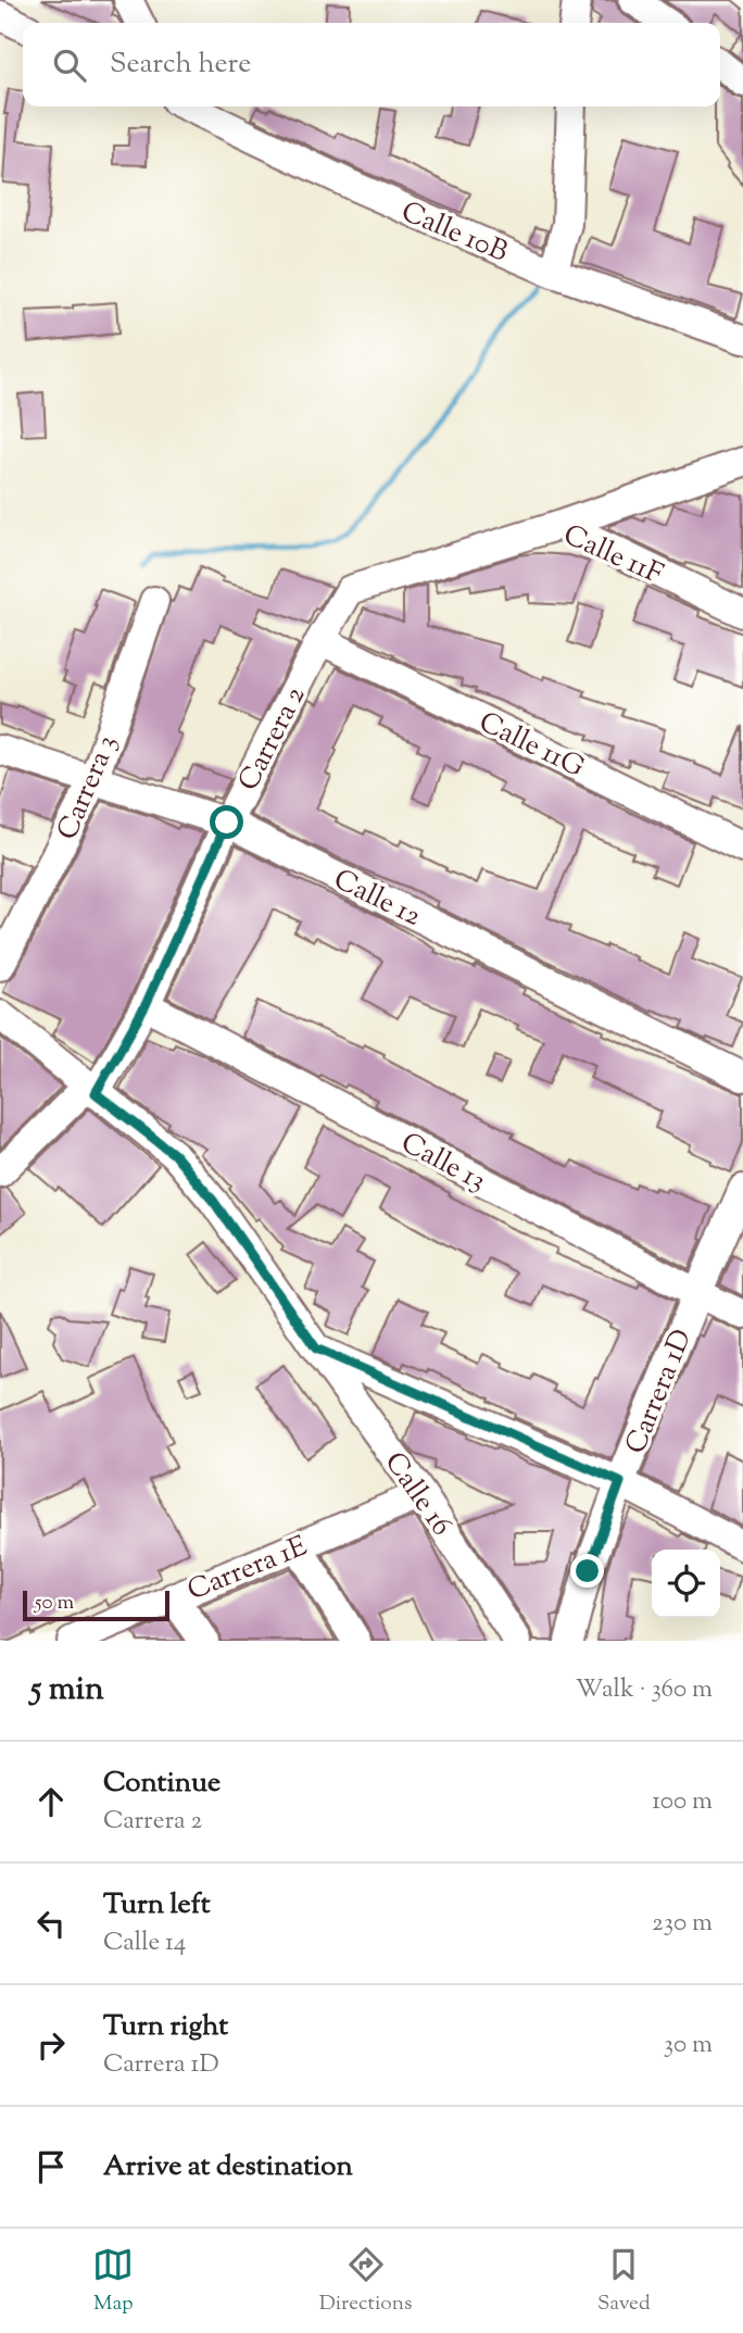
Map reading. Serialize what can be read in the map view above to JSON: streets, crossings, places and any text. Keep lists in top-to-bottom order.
{
  "streets": {
    "street": [
      "Calle 10B",
      "Calle 11F",
      "Carrera 2",
      "Calle 11G",
      "Carrera 3",
      "Calle 12",
      "Calle 13",
      "Carrera 1D",
      "Calle 16",
      "Carrera 1E"
    ]
  },
  "crossings": [
    ["Calle 11F", "Carrera 2"],
    ["Carrera 2", "Calle 11G"],
    ["Carrera 2", "Calle 12"],
    ["Carrera 2", "Calle 13"],
    ["Carrera 2", "Calle 16"],
    ["Carrera 3", "Calle 12"],
    ["Calle 13", "Carrera 1D"],
    ["Calle 16", "Carrera 1E"]
  ],
  "scale_bar": "50 m",
  "page": {
    "search": "Search here",
    "scale": "50 m",
    "heading": ["5 min", "Walk · 360 m"],
    "list": [
      ["Continue", "Carrera 2", "100 m"],
      ["Turn left", "Calle 14", "230 m"],
      ["Turn right", "Carrera 1D", "30 m"],
      "Arrive at destination"
    ],
    "nav": ["Map", "Directions", "Saved"]
  }
}
